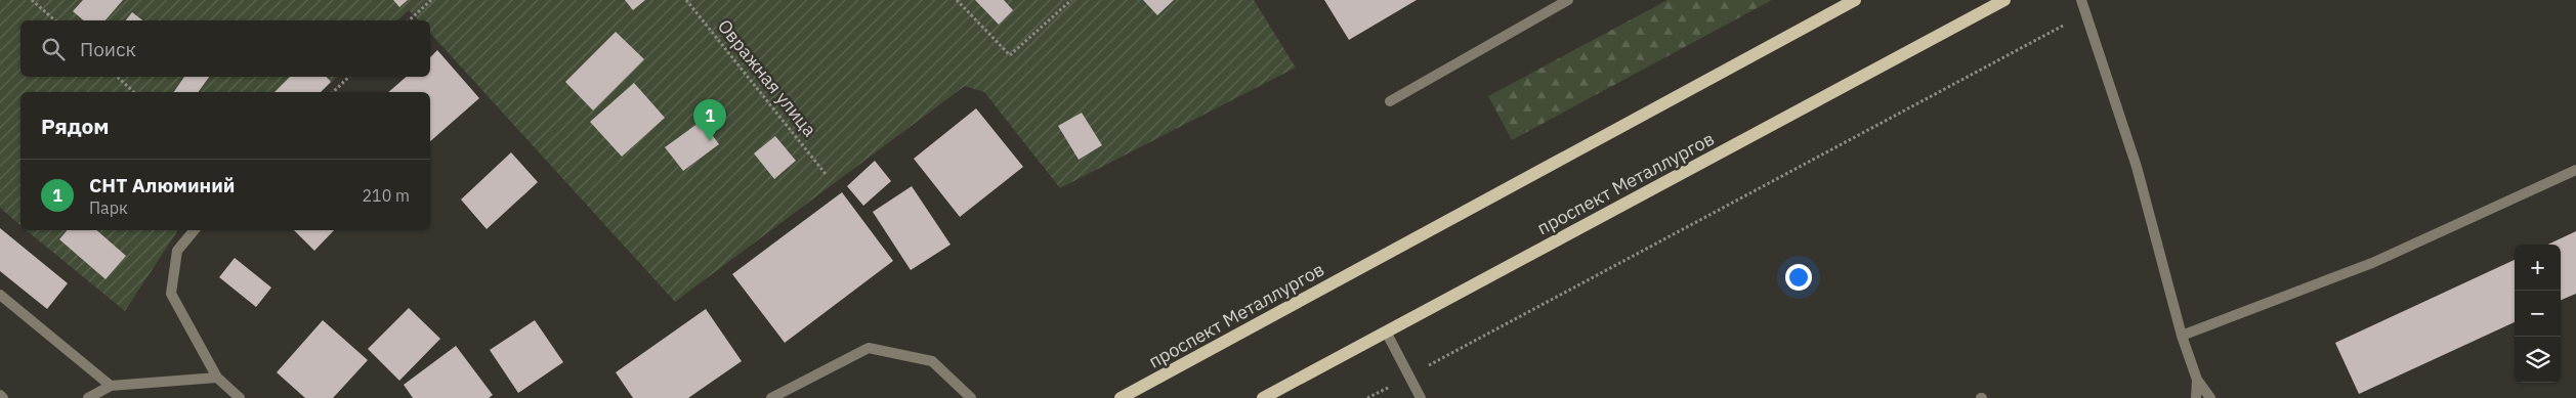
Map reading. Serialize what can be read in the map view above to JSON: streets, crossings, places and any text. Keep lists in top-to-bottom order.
{
  "streets": {
    "main road": ["проспект Металлургов"],
    "path": ["Овражная улица"]
  },
  "page": {
    "search": "Поиск",
    "heading": "Рядом",
    "pins": "1",
    "list": [
      {
        "mark": "1",
        "name": "СНТ Алюминий",
        "note": "Парк",
        "value": "210 m"
      }
    ],
    "map_buttons": ["+", "−"]
  }
}
